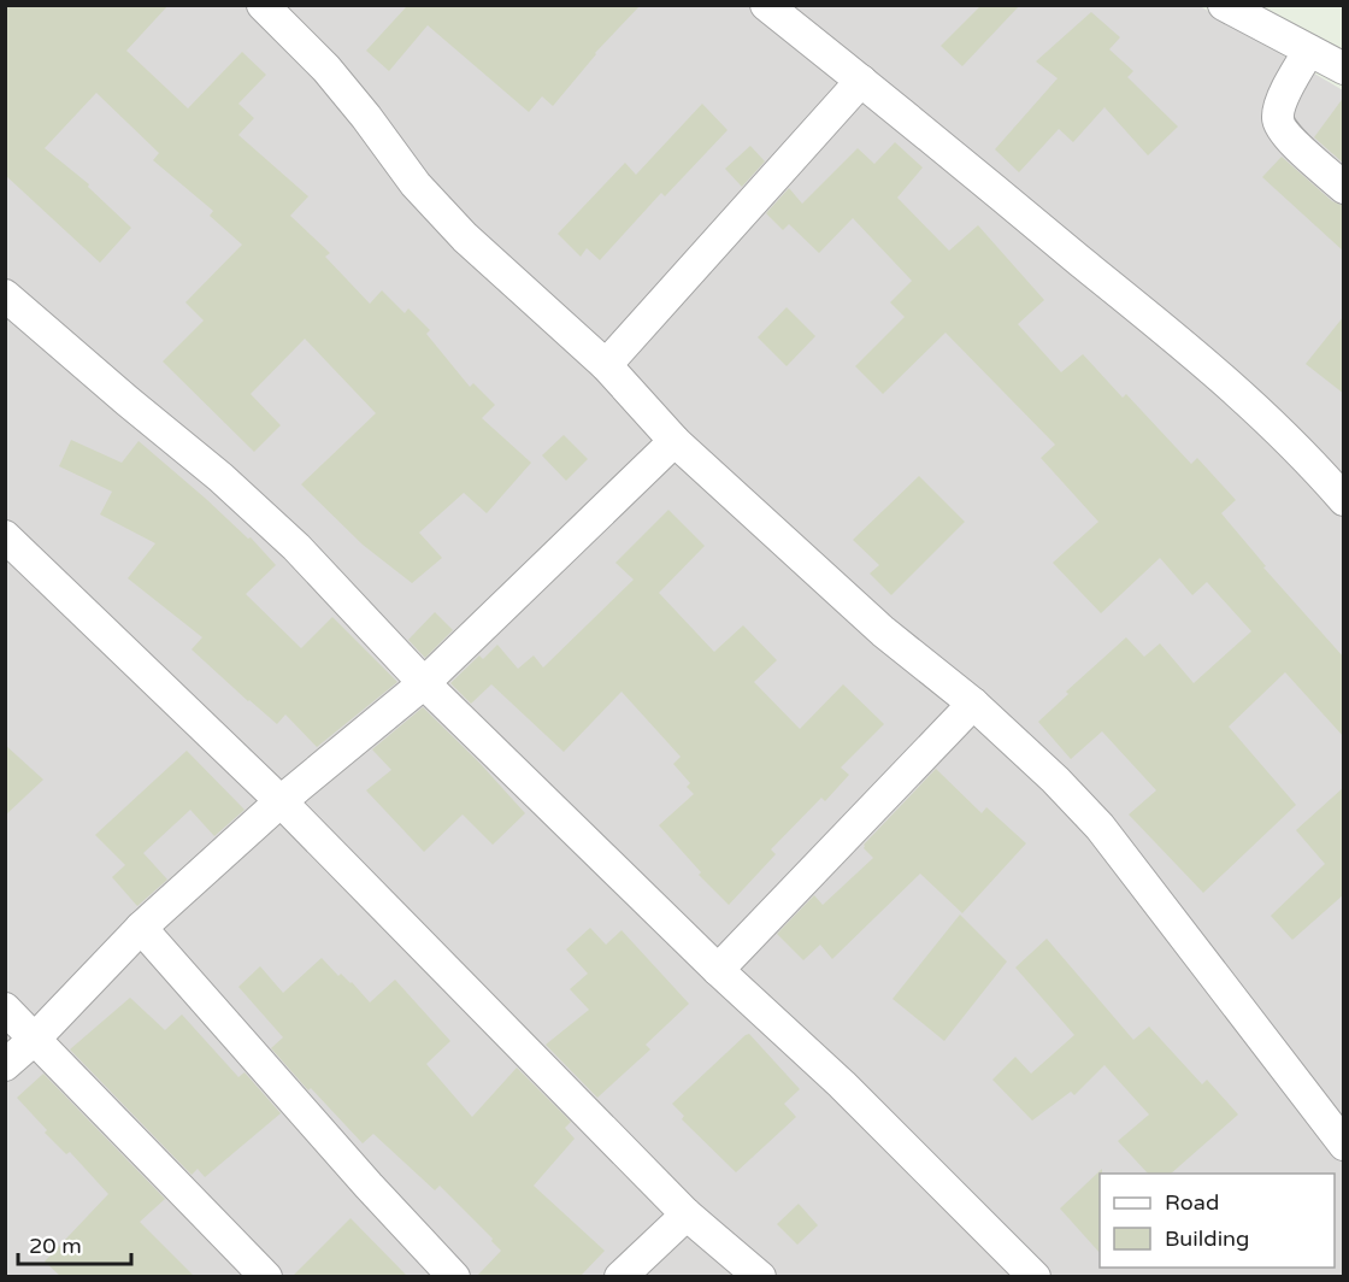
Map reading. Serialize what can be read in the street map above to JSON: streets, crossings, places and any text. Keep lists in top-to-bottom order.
{
  "legend": ["Road", "Building"],
  "scale_bar": "20 m"
}
